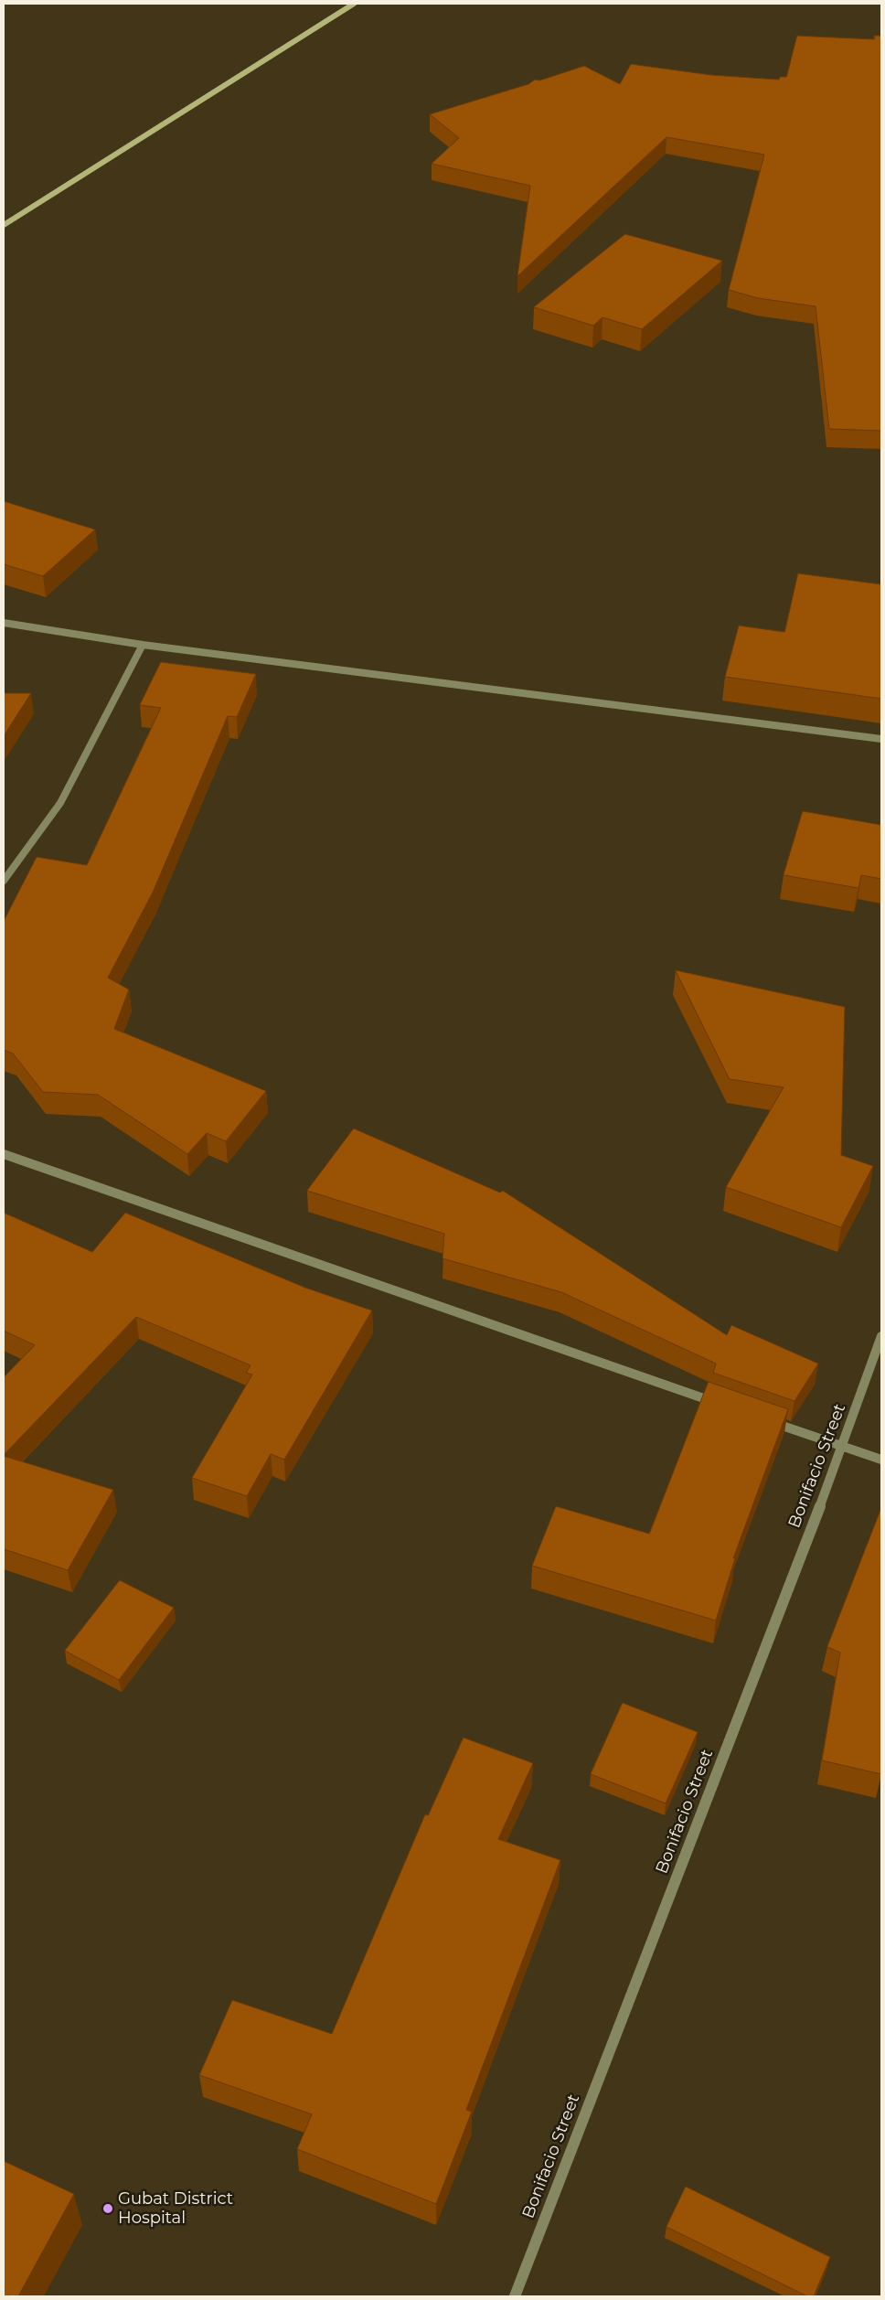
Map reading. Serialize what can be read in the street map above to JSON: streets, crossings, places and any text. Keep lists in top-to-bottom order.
{
  "streets": {
    "street": ["Bonifacio Street"]
  },
  "places": ["Gubat District Hospital"]
}
